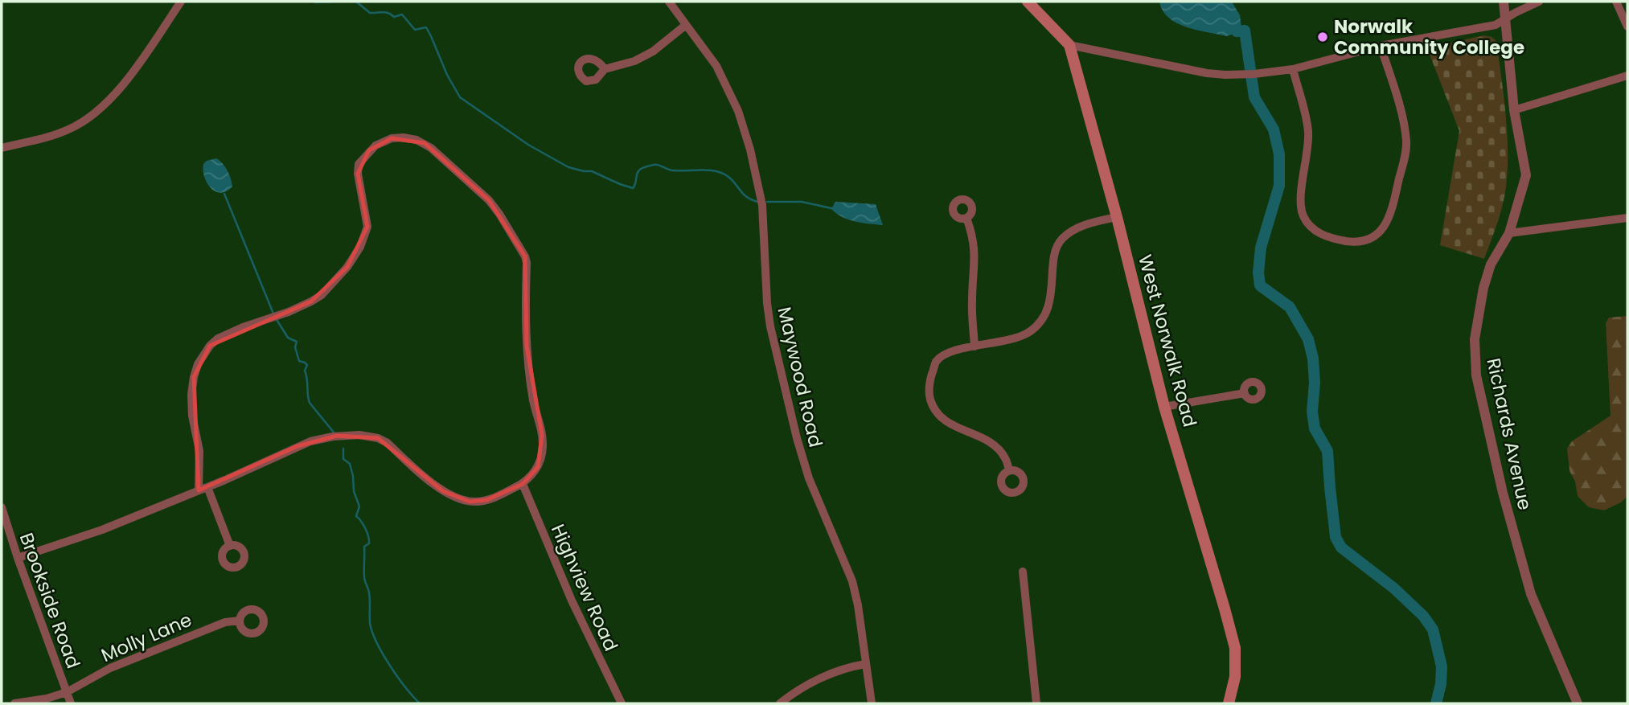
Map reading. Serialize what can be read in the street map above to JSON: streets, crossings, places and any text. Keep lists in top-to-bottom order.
{
  "streets": {
    "main road": ["West Norwalk Road"],
    "street": [
      "Maywood Road",
      "Richards Avenue",
      "Highview Road",
      "Brookside Road",
      "Molly Lane"
    ]
  },
  "crossings": [
    ["Brookside Road", "Molly Lane"]
  ],
  "places": ["Norwalk Community College"]
}
